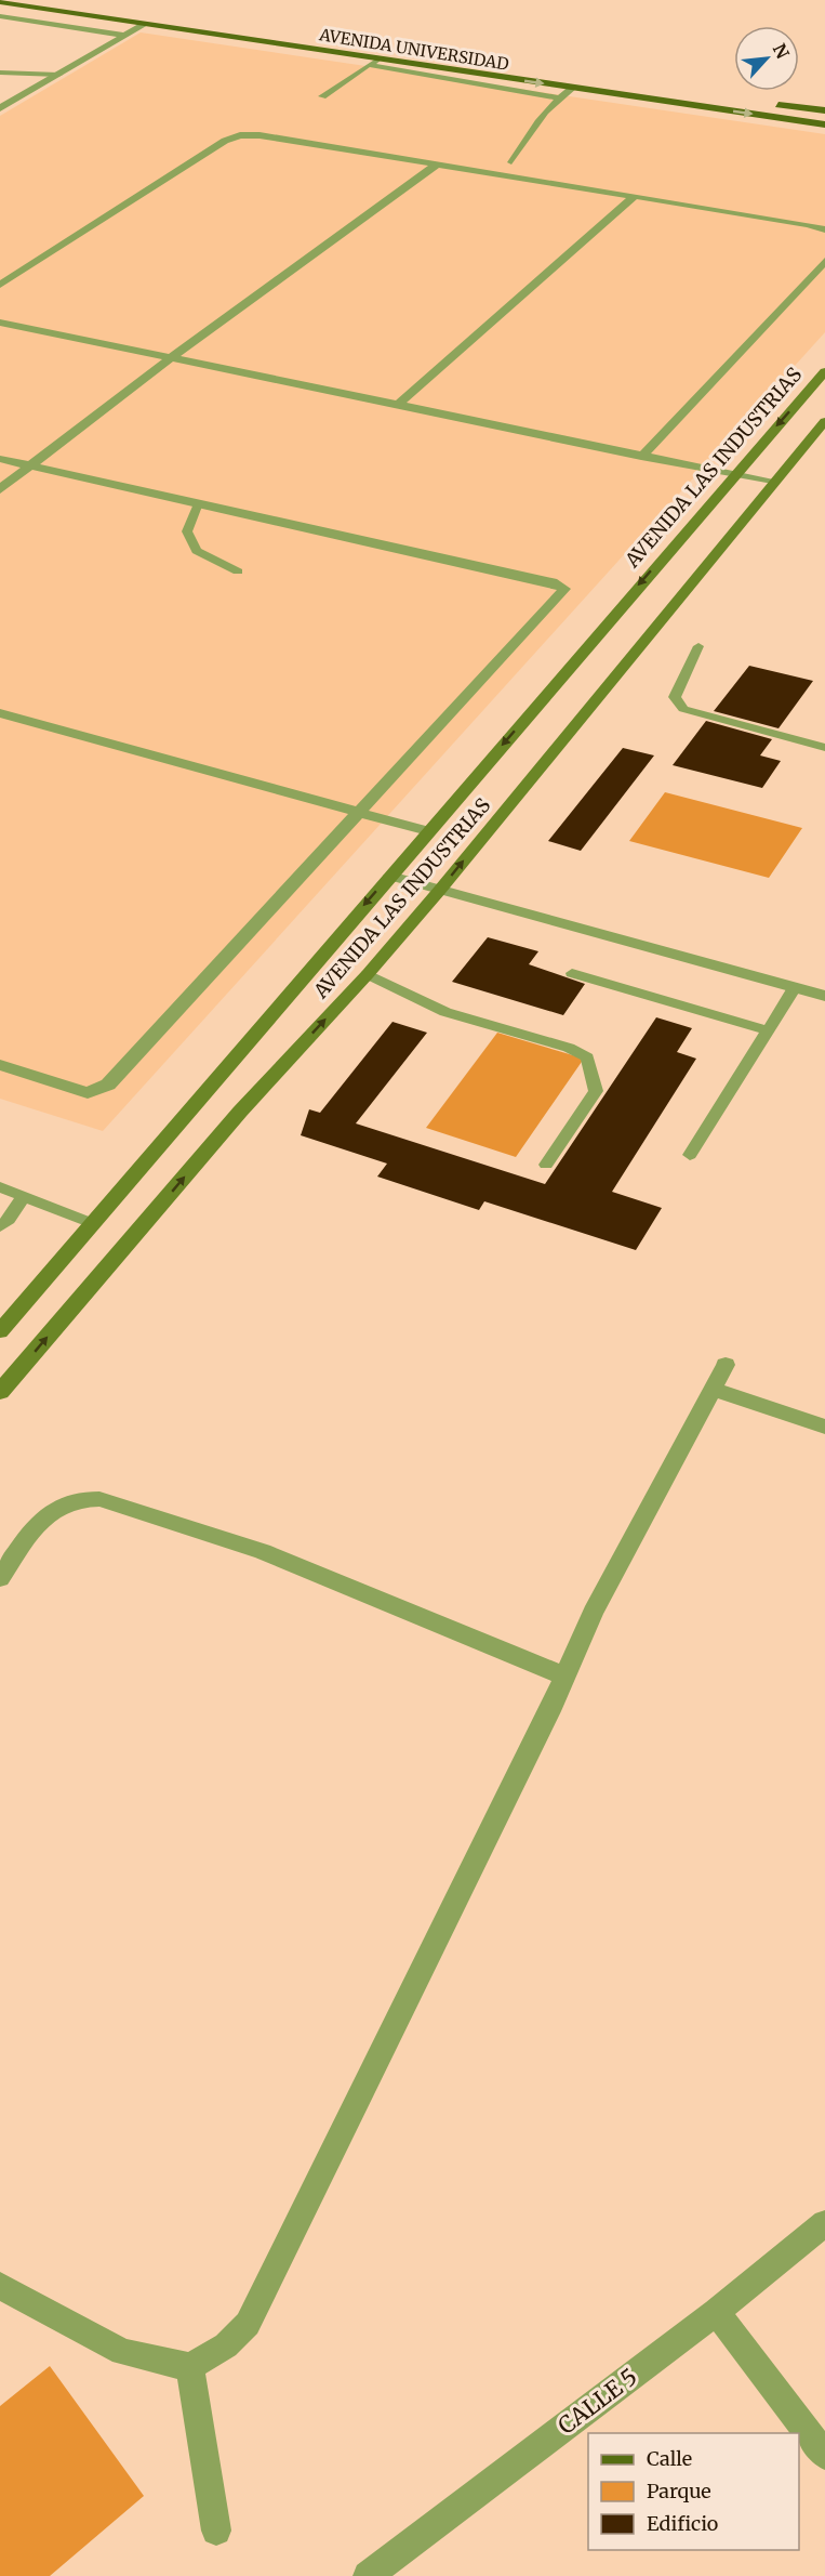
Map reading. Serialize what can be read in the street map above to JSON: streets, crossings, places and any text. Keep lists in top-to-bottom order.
{
  "streets": {
    "main road": ["AVENIDA UNIVERSIDAD"],
    "street": ["AVENIDA LAS INDUSTRIAS", "CALLE 5"]
  },
  "legend": ["Calle", "Parque", "Edificio"],
  "north": "top right"
}
